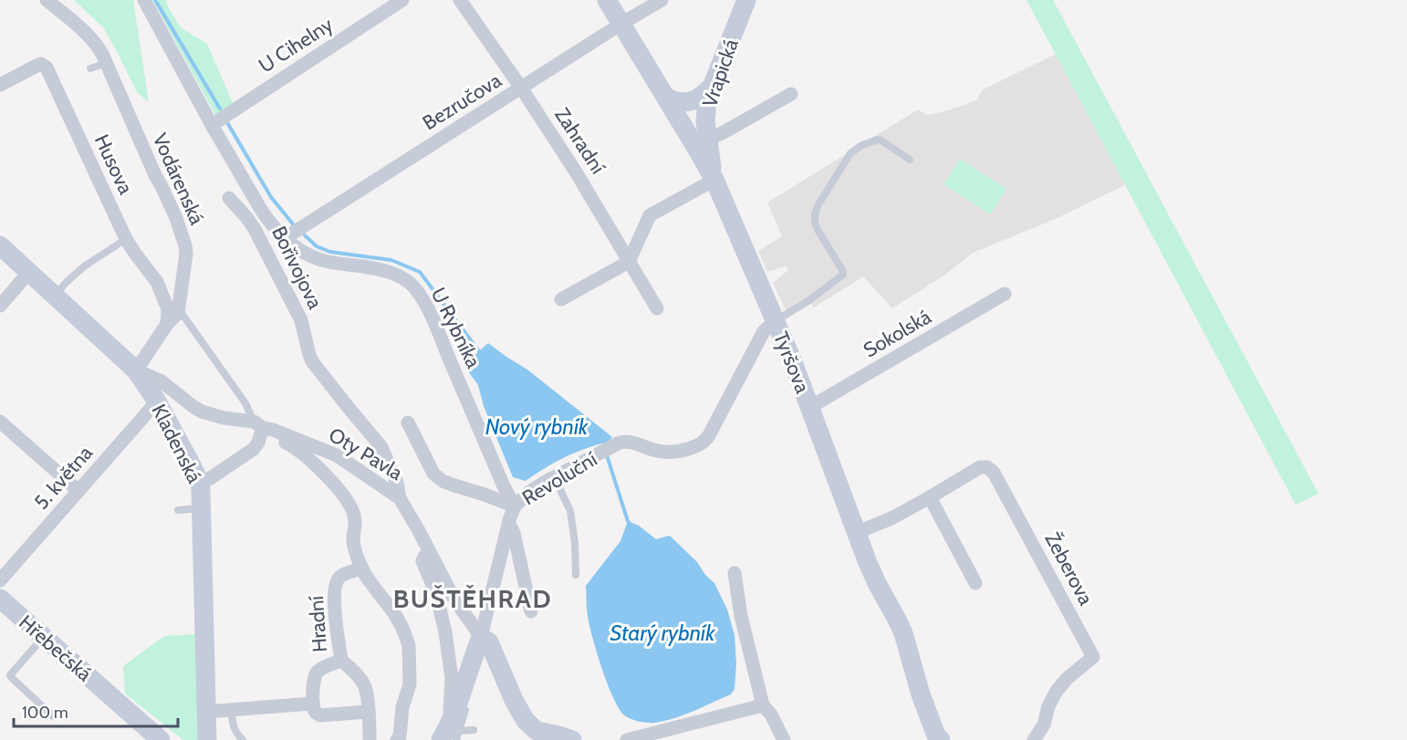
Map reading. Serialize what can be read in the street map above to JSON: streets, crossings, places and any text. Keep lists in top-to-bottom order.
{
  "streets": {
    "street": [
      "U Cihelny",
      "Vrapická",
      "Bezručova",
      "Zahradní",
      "Husova",
      "Vodárenská",
      "Bořivojova",
      "U Rybníka",
      "Sokolská",
      "Tyršova",
      "Kladenská",
      "Oty Pavla",
      "5. května",
      "Revoluční",
      "Žeberova",
      "Hradní",
      "Hřebečská"
    ]
  },
  "crossings": [
    ["U Cihelny", "Bořivojova"],
    ["Vrapická", "Tyršova"],
    ["Bezručova", "Zahradní"],
    ["Bezručova", "U Rybníka"],
    ["Bezručova", "Tyršova"],
    ["Bořivojova", "U Rybníka"],
    ["Bořivojova", "Oty Pavla"],
    ["U Rybníka", "Revoluční"],
    ["Sokolská", "Tyršova"],
    ["Tyršova", "Revoluční"],
    ["Tyršova", "Žeberova"],
    ["Kladenská", "Oty Pavla"],
    ["Kladenská", "5. května"],
    ["Oty Pavla", "Revoluční"]
  ],
  "districts": ["BUŠTĚHRAD"],
  "water": ["Nový rybník", "Starý rybník"],
  "scale_bar": "100 m"
}
